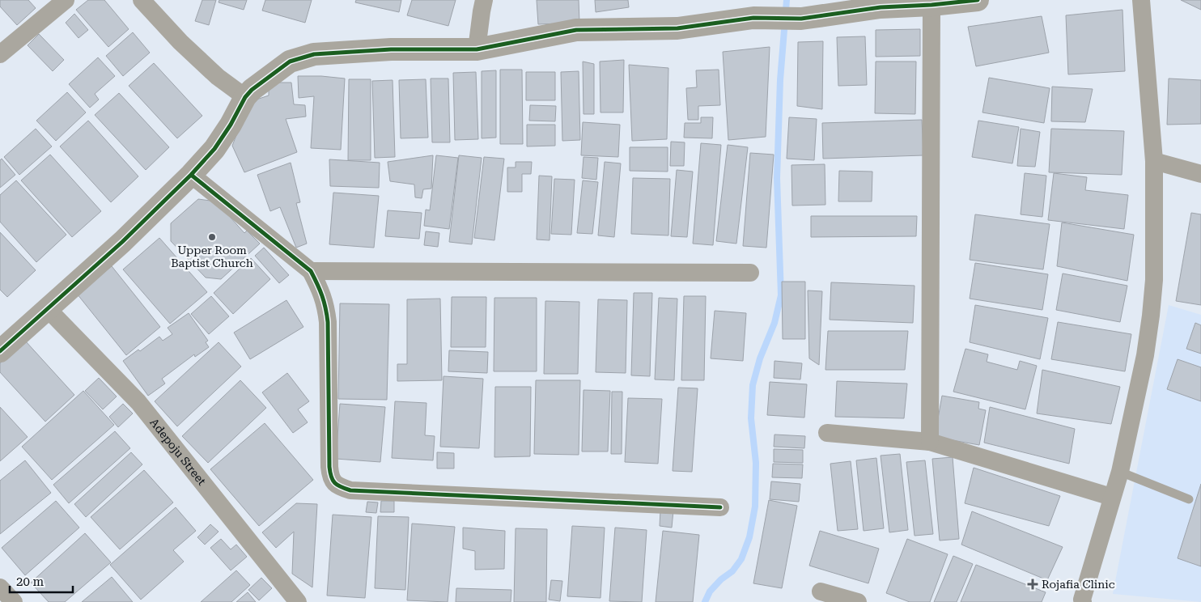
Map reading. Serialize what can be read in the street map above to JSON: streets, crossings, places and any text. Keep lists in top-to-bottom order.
{
  "streets": {
    "street": ["Adepoju Street"]
  },
  "places": {
    "other": ["Upper Room Baptist Church"],
    "health": ["Rojafia Clinic"]
  },
  "scale_bar": "20 m"
}
